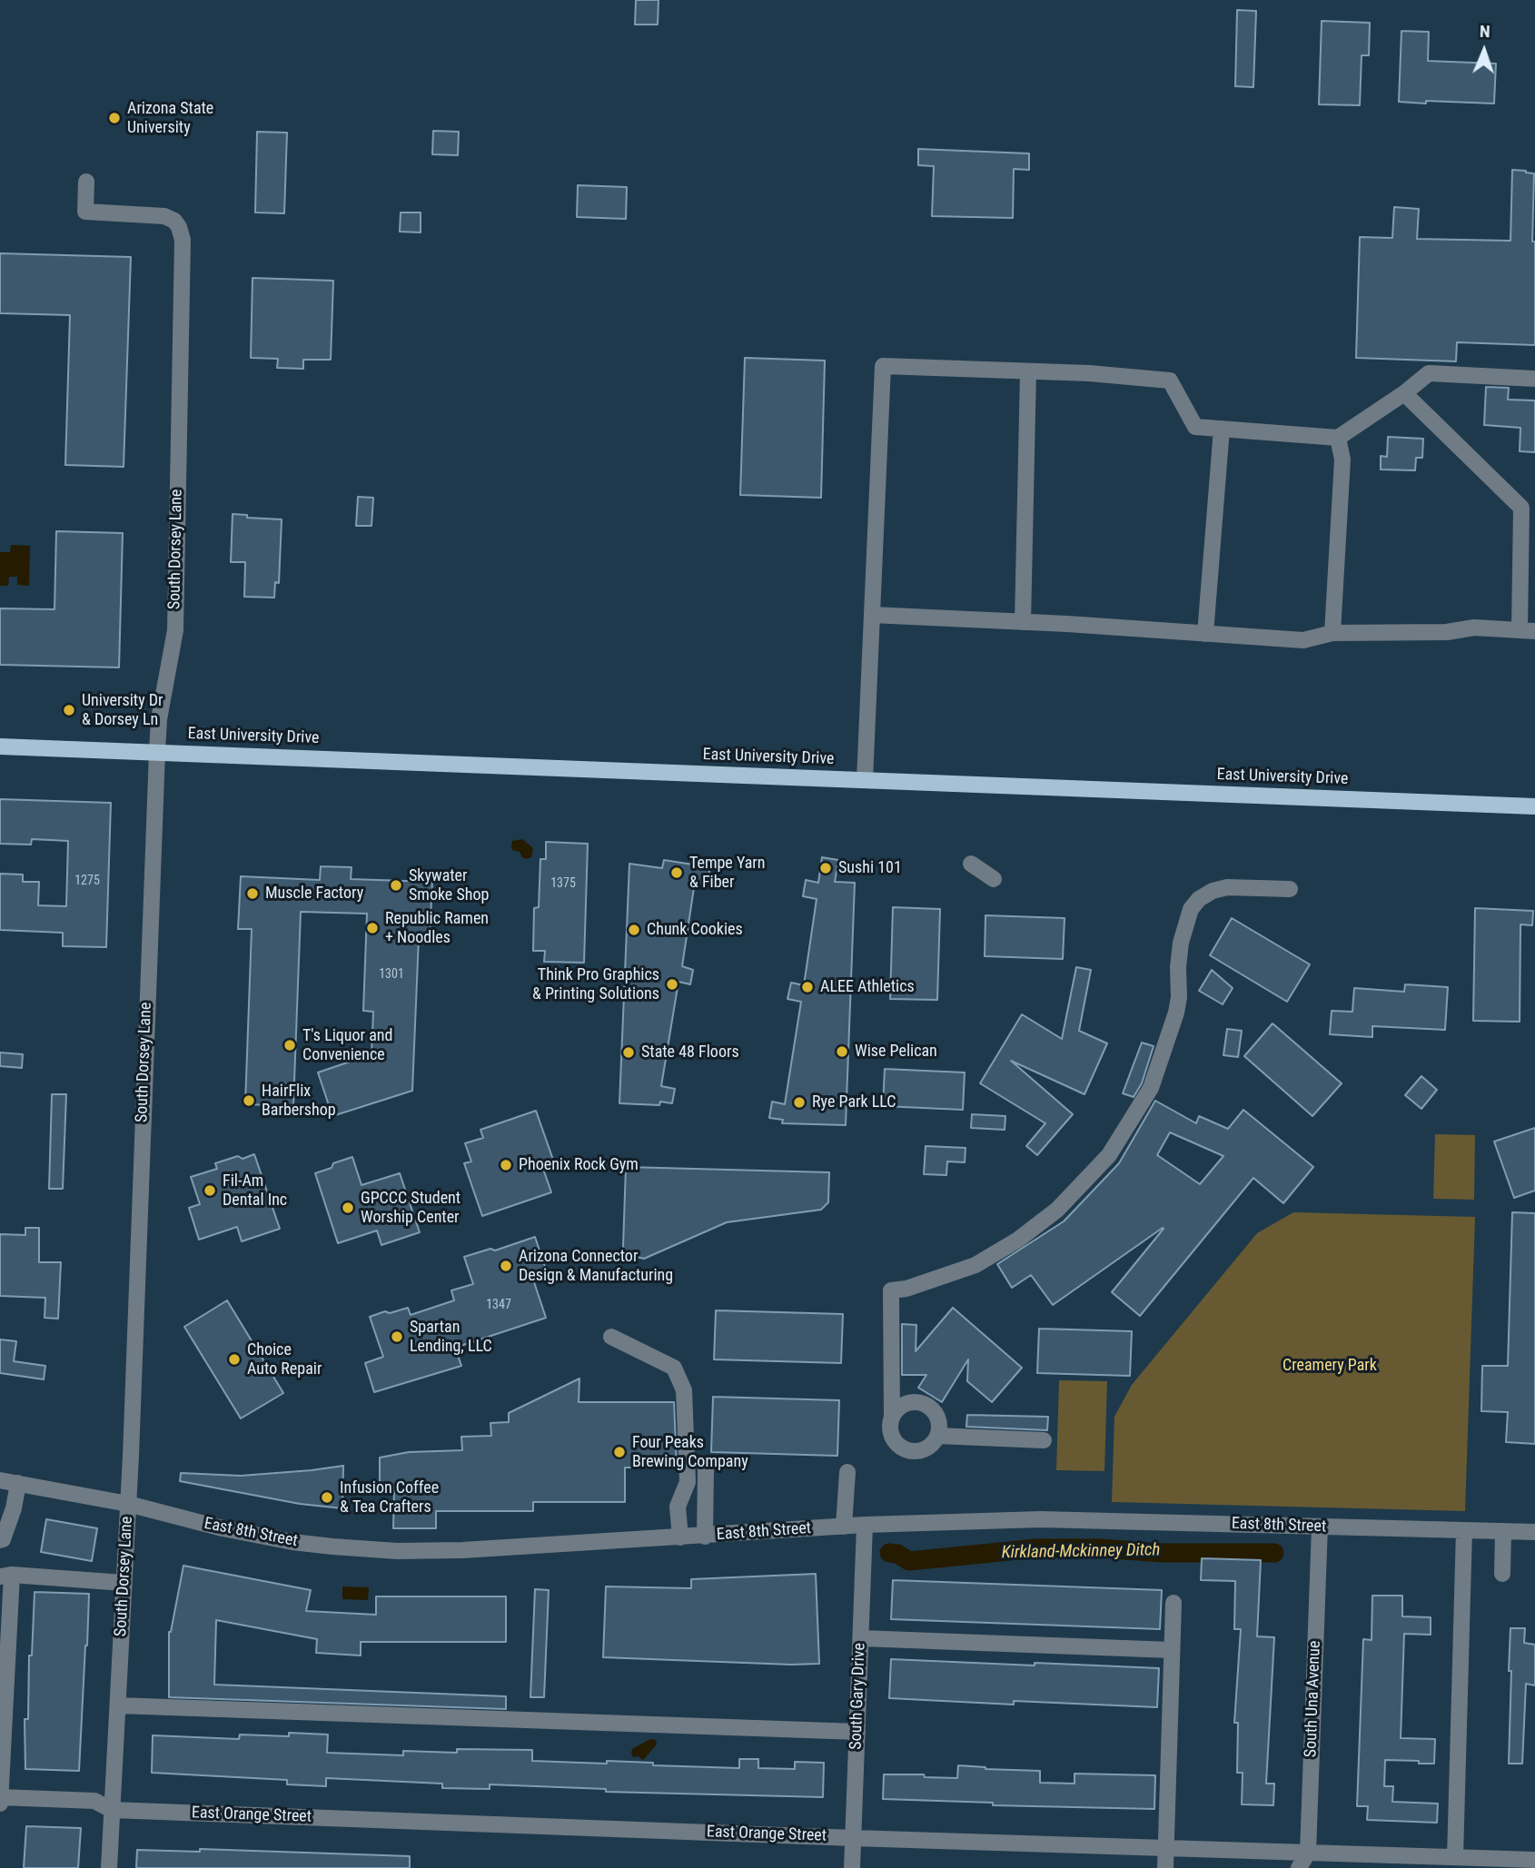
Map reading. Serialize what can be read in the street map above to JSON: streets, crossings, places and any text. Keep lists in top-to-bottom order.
{
  "streets": {
    "main road": ["East University Drive"],
    "street": [
      "South Dorsey Lane",
      "East 8th Street",
      "South Gary Drive",
      "South Una Avenue",
      "East Orange Street"
    ]
  },
  "crossings": [
    ["South Dorsey Lane", "East University Drive"],
    ["South Dorsey Lane", "East 8th Street"],
    ["South Dorsey Lane", "East Orange Street"],
    ["East 8th Street", "South Gary Drive"],
    ["East 8th Street", "South Una Avenue"],
    ["South Gary Drive", "East Orange Street"],
    ["South Una Avenue", "East Orange Street"]
  ],
  "water": ["Kirkland-Mckinney Ditch"],
  "parks": ["Creamery Park"],
  "places": [
    "Arizona State University",
    "University Dr & Dorsey Ln",
    "Sushi 101",
    "Tempe Yarn & Fiber",
    "Skywater Smoke Shop",
    "Muscle Factory",
    "Republic Ramen + Noodles",
    "Chunk Cookies",
    "Think Pro Graphics & Printing Solutions",
    "ALEE Athletics",
    "T's Liquor and Convenience",
    "Wise Pelican",
    "State 48 Floors",
    "HairFlix Barbershop",
    "Rye Park LLC",
    "Phoenix Rock Gym",
    "Fil-Am Dental Inc",
    "GPCCC Student Worship Center",
    "Arizona Connector Design & Manufacturing",
    "Spartan Lending, LLC",
    "Choice Auto Repair",
    "Four Peaks Brewing Company",
    "Infusion Coffee & Tea Crafters"
  ],
  "house_numbers": [
    "1275",
    "1375",
    "1301",
    "1347"
  ],
  "north": "top"
}
